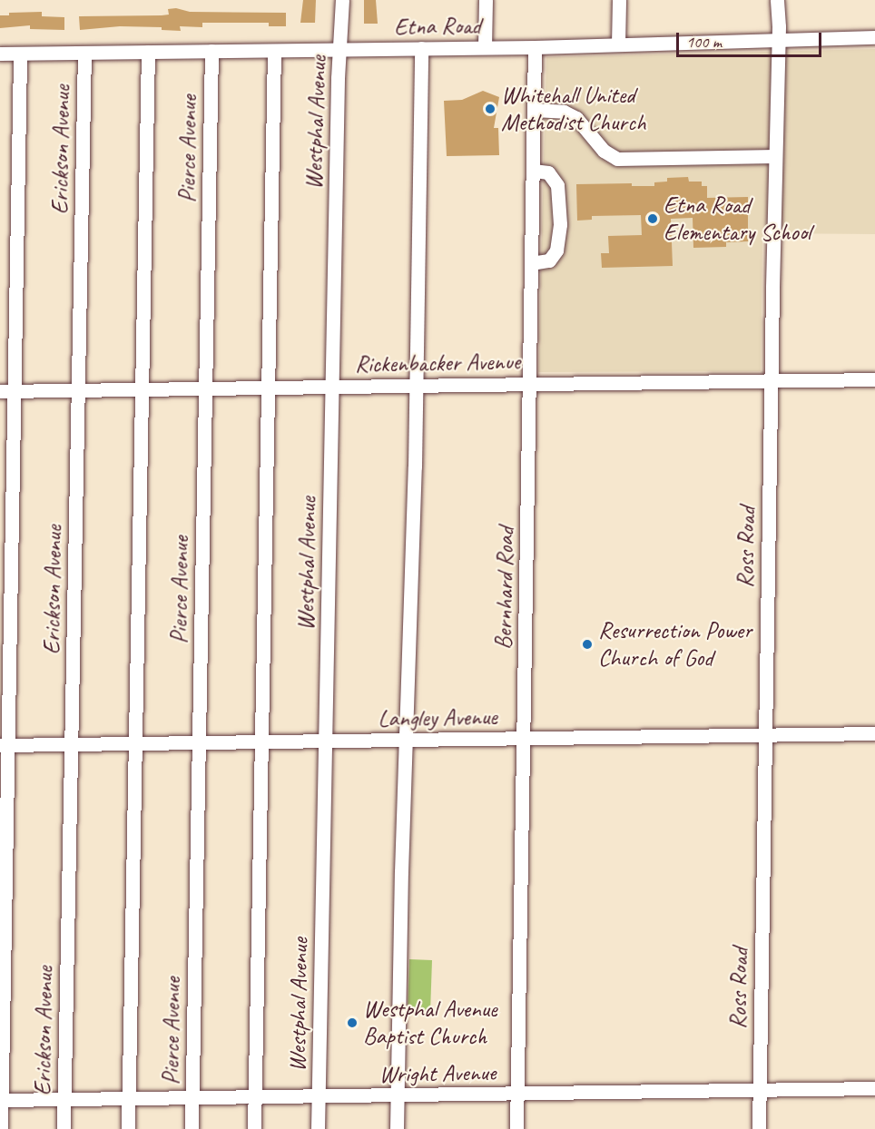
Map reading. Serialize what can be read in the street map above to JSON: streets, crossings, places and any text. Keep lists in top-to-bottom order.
{
  "streets": {
    "street": [
      "Etna Road",
      "Westphal Avenue",
      "Pierce Avenue",
      "Erickson Avenue",
      "Rickenbacker Avenue",
      "Ross Road",
      "Bernhard Road",
      "Langley Avenue",
      "Wright Avenue"
    ]
  },
  "crossings": [
    ["Etna Road", "Westphal Avenue"],
    ["Etna Road", "Pierce Avenue"],
    ["Etna Road", "Erickson Avenue"],
    ["Etna Road", "Ross Road"],
    ["Etna Road", "Bernhard Road"],
    ["Westphal Avenue", "Rickenbacker Avenue"],
    ["Westphal Avenue", "Langley Avenue"],
    ["Westphal Avenue", "Wright Avenue"],
    ["Pierce Avenue", "Rickenbacker Avenue"],
    ["Pierce Avenue", "Langley Avenue"],
    ["Pierce Avenue", "Wright Avenue"],
    ["Erickson Avenue", "Rickenbacker Avenue"],
    ["Erickson Avenue", "Langley Avenue"],
    ["Erickson Avenue", "Wright Avenue"],
    ["Rickenbacker Avenue", "Ross Road"],
    ["Rickenbacker Avenue", "Bernhard Road"],
    ["Ross Road", "Langley Avenue"],
    ["Ross Road", "Wright Avenue"],
    ["Bernhard Road", "Langley Avenue"],
    ["Bernhard Road", "Wright Avenue"]
  ],
  "places": [
    "Whitehall United Methodist Church",
    "Etna Road Elementary School",
    "Resurrection Power Church of God",
    "Westphal Avenue Baptist Church"
  ],
  "scale_bar": "100 m"
}
